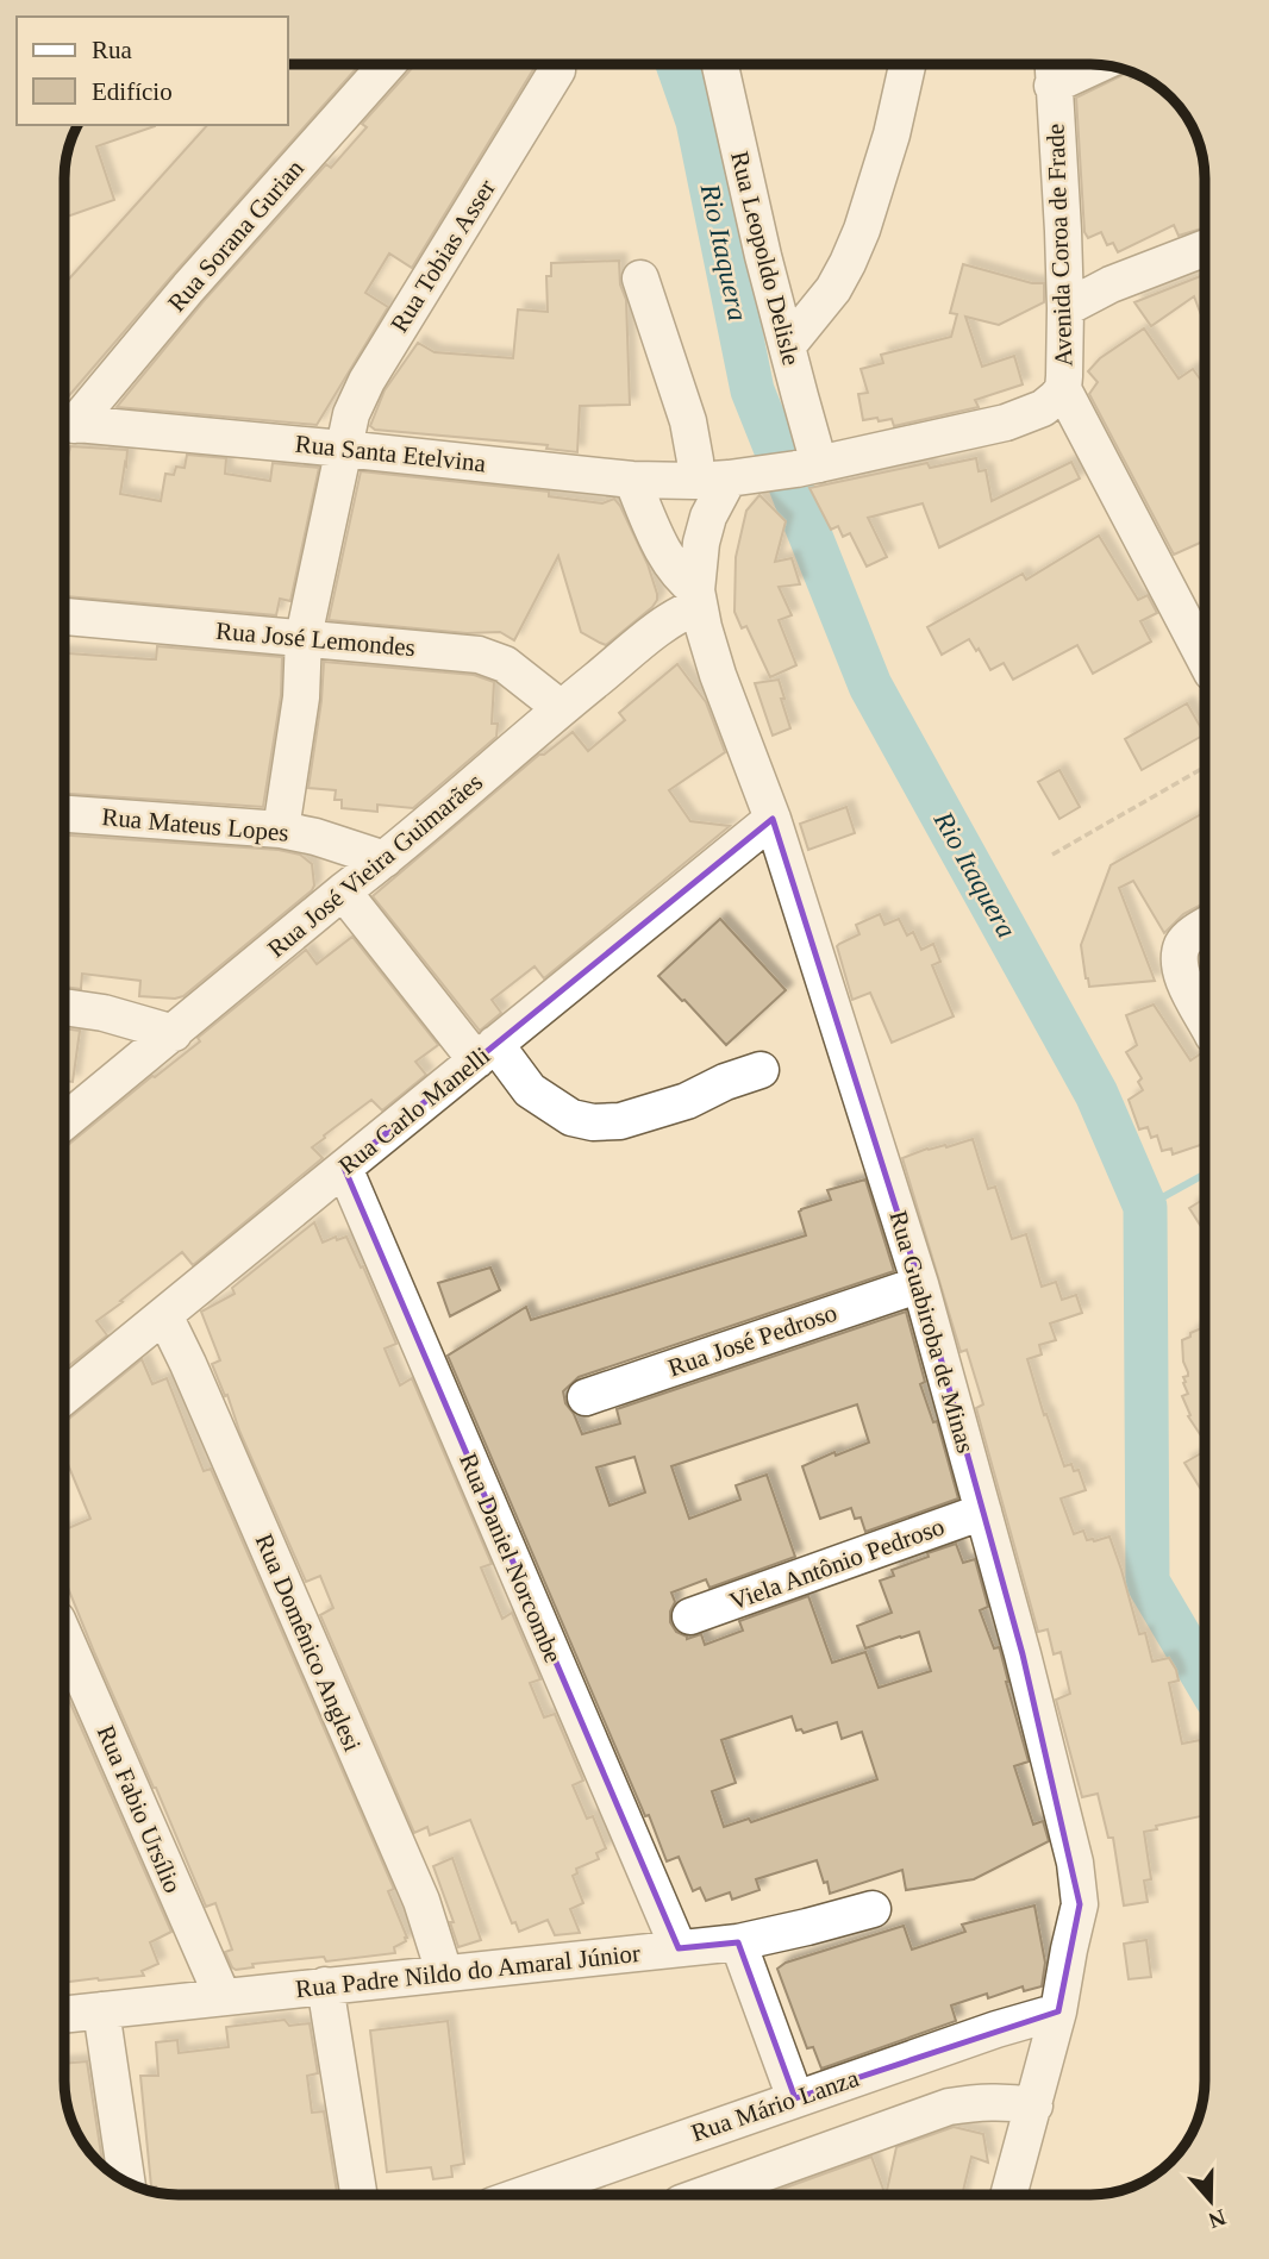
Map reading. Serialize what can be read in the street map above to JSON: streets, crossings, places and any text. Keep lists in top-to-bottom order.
{
  "streets": {
    "street": [
      "Rua Sorana Gurian",
      "Avenida Coroa de Frade",
      "Rua Tobias Asser",
      "Rua Leopoldo Delisle",
      "Rua Santa Etelvina",
      "Rua José Lemondes",
      "Rua Mateus Lopes",
      "Rua José Vieira Guimarães",
      "Rua Carlo Manelli",
      "Rua Guabiroba de Minas",
      "Rua José Pedroso",
      "Rua Daniel Norcombe",
      "Viela Antônio Pedroso",
      "Rua Domênico Anglesi",
      "Rua Fabio Ursílio",
      "Rua Padre Nildo do Amaral Júnior",
      "Rua Mário Lanza"
    ]
  },
  "crossings": [
    ["Avenida Coroa de Frade", "Rua Leopoldo Delisle"],
    ["Avenida Coroa de Frade", "Rua Santa Etelvina"],
    ["Avenida Coroa de Frade", "Rua Guabiroba de Minas"],
    ["Rua Tobias Asser", "Rua Santa Etelvina"],
    ["Rua Tobias Asser", "Rua José Lemondes"],
    ["Rua Tobias Asser", "Rua Mateus Lopes"],
    ["Rua Santa Etelvina", "Rua Guabiroba de Minas"],
    ["Rua José Lemondes", "Rua José Vieira Guimarães"],
    ["Rua Mateus Lopes", "Rua José Vieira Guimarães"],
    ["Rua José Vieira Guimarães", "Rua Guabiroba de Minas"],
    ["Rua Carlo Manelli", "Rua Guabiroba de Minas"],
    ["Rua Carlo Manelli", "Rua Daniel Norcombe"],
    ["Rua Carlo Manelli", "Rua Domênico Anglesi"],
    ["Rua Guabiroba de Minas", "Rua José Pedroso"],
    ["Rua Guabiroba de Minas", "Viela Antônio Pedroso"],
    ["Rua Guabiroba de Minas", "Rua Mário Lanza"],
    ["Rua Daniel Norcombe", "Rua Padre Nildo do Amaral Júnior"],
    ["Rua Domênico Anglesi", "Rua Padre Nildo do Amaral Júnior"],
    ["Rua Fabio Ursílio", "Rua Padre Nildo do Amaral Júnior"]
  ],
  "water": ["Rio Itaquera"],
  "legend": ["Rua", "Edifício"],
  "north": "bottom"
}
